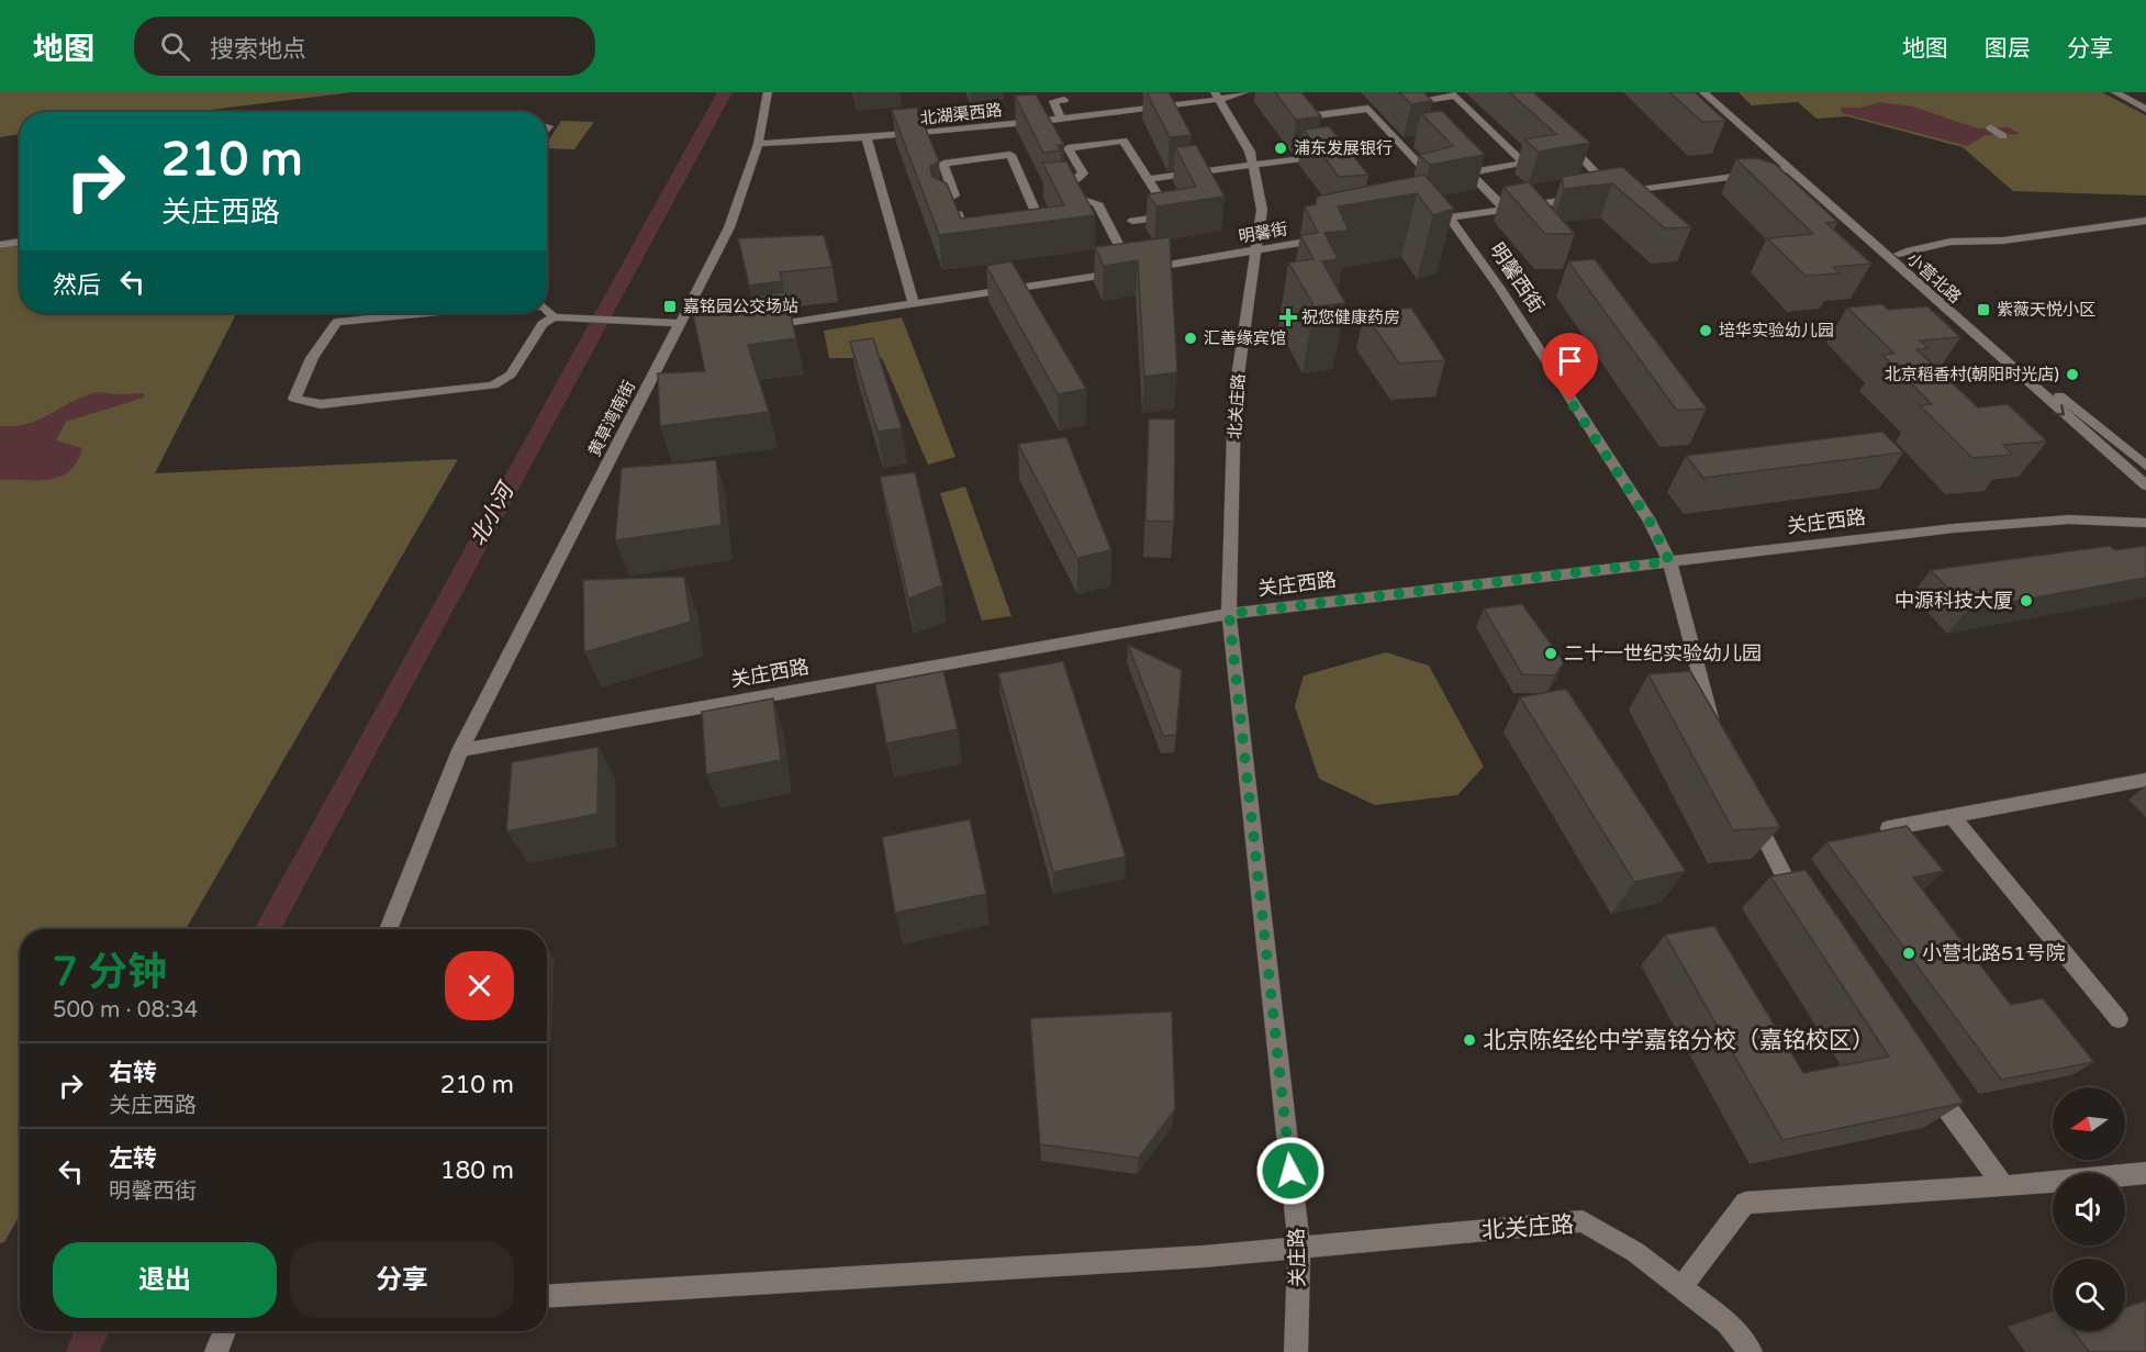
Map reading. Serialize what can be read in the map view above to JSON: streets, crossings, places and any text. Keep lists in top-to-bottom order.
{
  "streets": {
    "street": [
      "北湖渠西路",
      "明馨街",
      "明馨西街",
      "小营北路",
      "北关庄路",
      "黄草湾南街",
      "关庄西路",
      "关庄路"
    ]
  },
  "crossings": [
    ["北湖渠西路", "北关庄路"],
    ["北湖渠西路", "黄草湾南街"],
    ["明馨街", "北关庄路"],
    ["明馨西街", "关庄西路"],
    ["北关庄路", "关庄西路"],
    ["北关庄路", "关庄路"],
    ["黄草湾南街", "关庄西路"],
    ["关庄西路", "关庄路"]
  ],
  "water": ["北小河"],
  "places": {
    "other": [
      "浦东发展银行",
      "培华实验幼儿园",
      "汇善缘宾馆",
      "北京稻香村(朝阳时光店)",
      "中源科技大厦",
      "二十一世纪实验幼儿园",
      "小营北路51号院",
      "北京陈经纶中学嘉铭分校（嘉铭校区）"
    ],
    "transit": ["嘉铭园公交场站", "紫薇天悦小区"],
    "health": ["祝您健康药房"]
  },
  "north": "left",
  "page": {
    "header": "地图",
    "search": "搜索地点",
    "nav": ["地图", "图层", "分享"],
    "turn": ["210 m", "关庄西路"],
    "then": "然后",
    "heading": ["7 分钟", "500 m · 08:34"],
    "list": [
      {
        "name": "右转",
        "note": "关庄西路",
        "value": "210 m"
      },
      {
        "name": "左转",
        "note": "明馨西街",
        "value": "180 m"
      }
    ],
    "buttons": ["退出", "分享"]
  }
}
